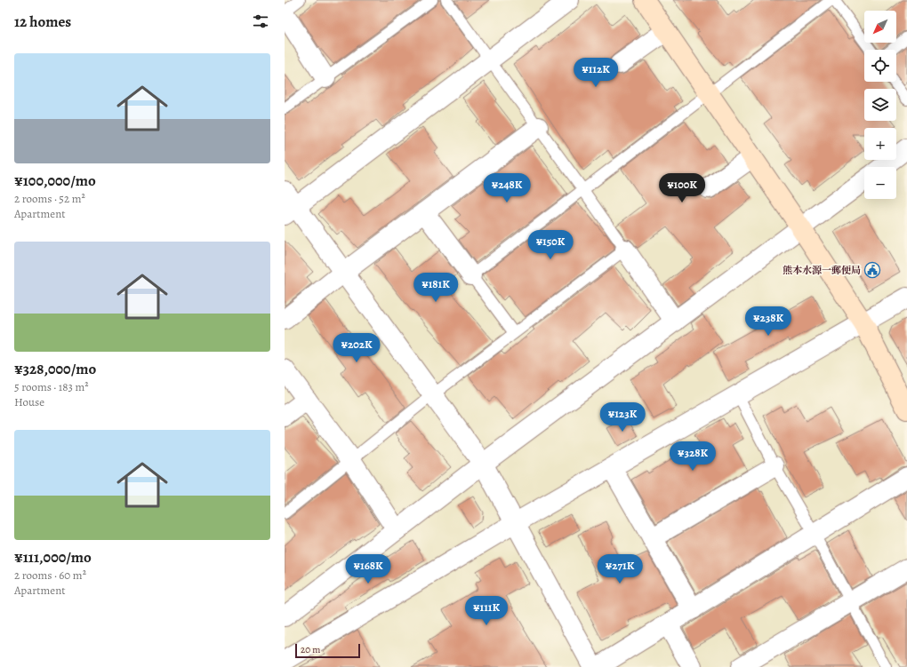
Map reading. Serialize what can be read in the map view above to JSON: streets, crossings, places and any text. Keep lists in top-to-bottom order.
{
  "places": {
    "public building": ["熊本水源一郵便局"]
  },
  "scale_bar": "20 m",
  "north": "bottom left",
  "page": {
    "heading": "12 homes",
    "map_buttons": ["+", "−"],
    "list": [
      {
        "name": "¥100,000/mo",
        "note": "2 rooms · 52 m² · Apartment"
      },
      {
        "name": "¥328,000/mo",
        "note": "5 rooms · 183 m² · House"
      },
      {
        "name": "¥111,000/mo",
        "note": "2 rooms · 60 m² · Apartment"
      }
    ],
    "price": [
      "¥112K",
      "¥248K",
      "¥100K",
      "¥150K",
      "¥181K",
      "¥238K",
      "¥202K",
      "¥123K",
      "¥328K",
      "¥168K",
      "¥271K",
      "¥111K"
    ],
    "scale": "20 m"
  }
}
